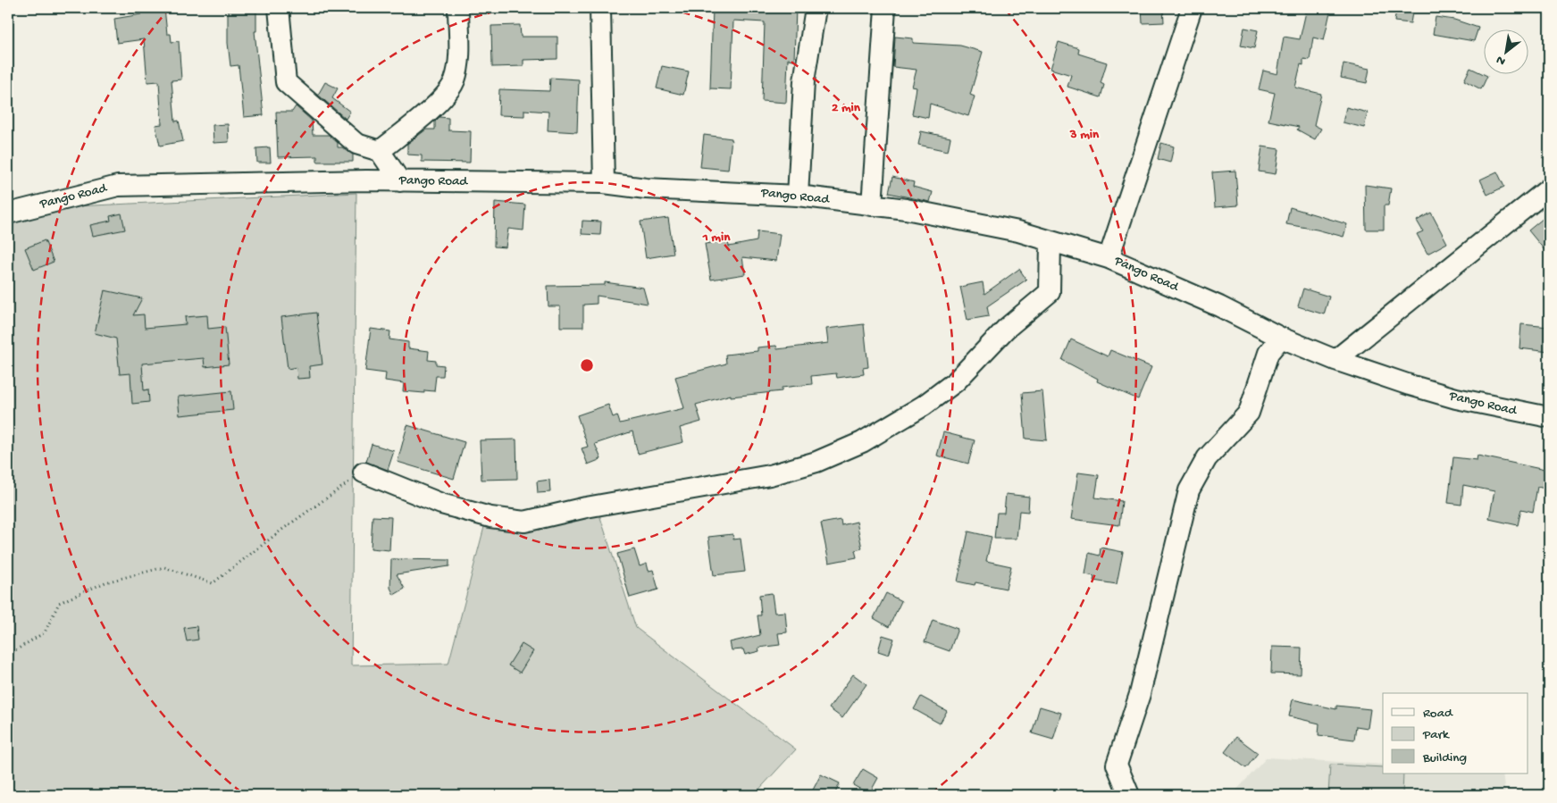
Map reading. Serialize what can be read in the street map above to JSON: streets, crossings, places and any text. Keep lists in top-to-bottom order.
{
  "streets": {
    "street": ["Pango Road"]
  },
  "legend": ["Road", "Park", "Building"],
  "north": "bottom left",
  "rings": ["2 min", "3 min", "1 min"]
}
